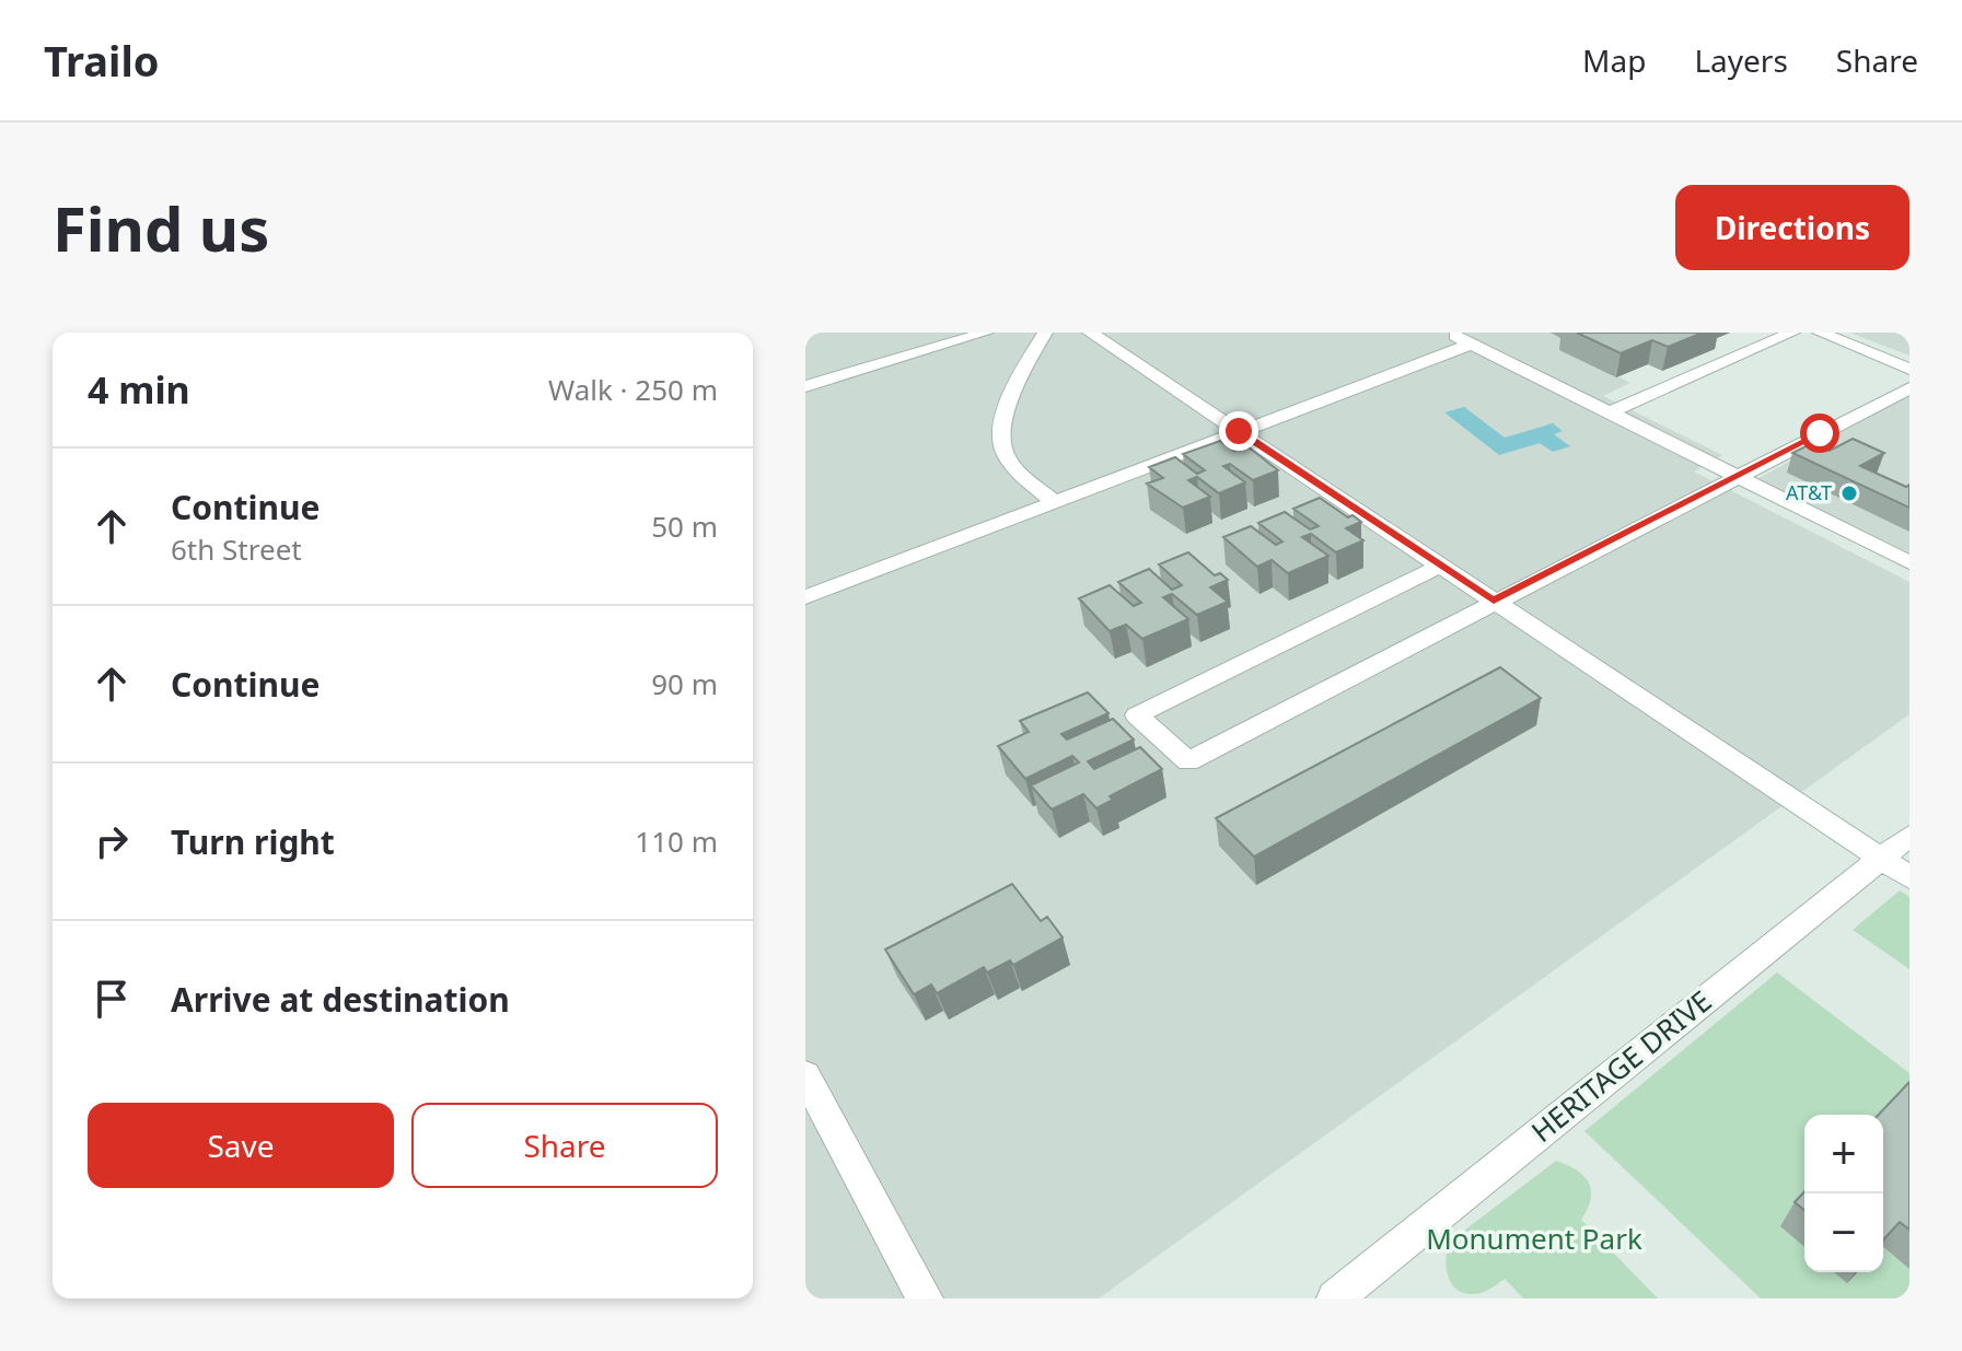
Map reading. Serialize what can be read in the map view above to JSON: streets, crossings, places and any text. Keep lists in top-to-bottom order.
{
  "streets": {
    "street": ["HERITAGE DRIVE"]
  },
  "parks": ["Monument Park"],
  "places": ["AT&T"],
  "page": {
    "header": "Trailo",
    "nav": ["Map", "Layers", "Share"],
    "buttons": [
      "Directions",
      ["Save", "Share"]
    ],
    "title": "Find us",
    "heading": ["4 min", "Walk · 250 m"],
    "list": [
      ["Continue", "6th Street", "50 m"],
      ["Continue", "90 m"],
      ["Turn right", "110 m"],
      "Arrive at destination"
    ],
    "map_buttons": ["+", "−"]
  }
}
